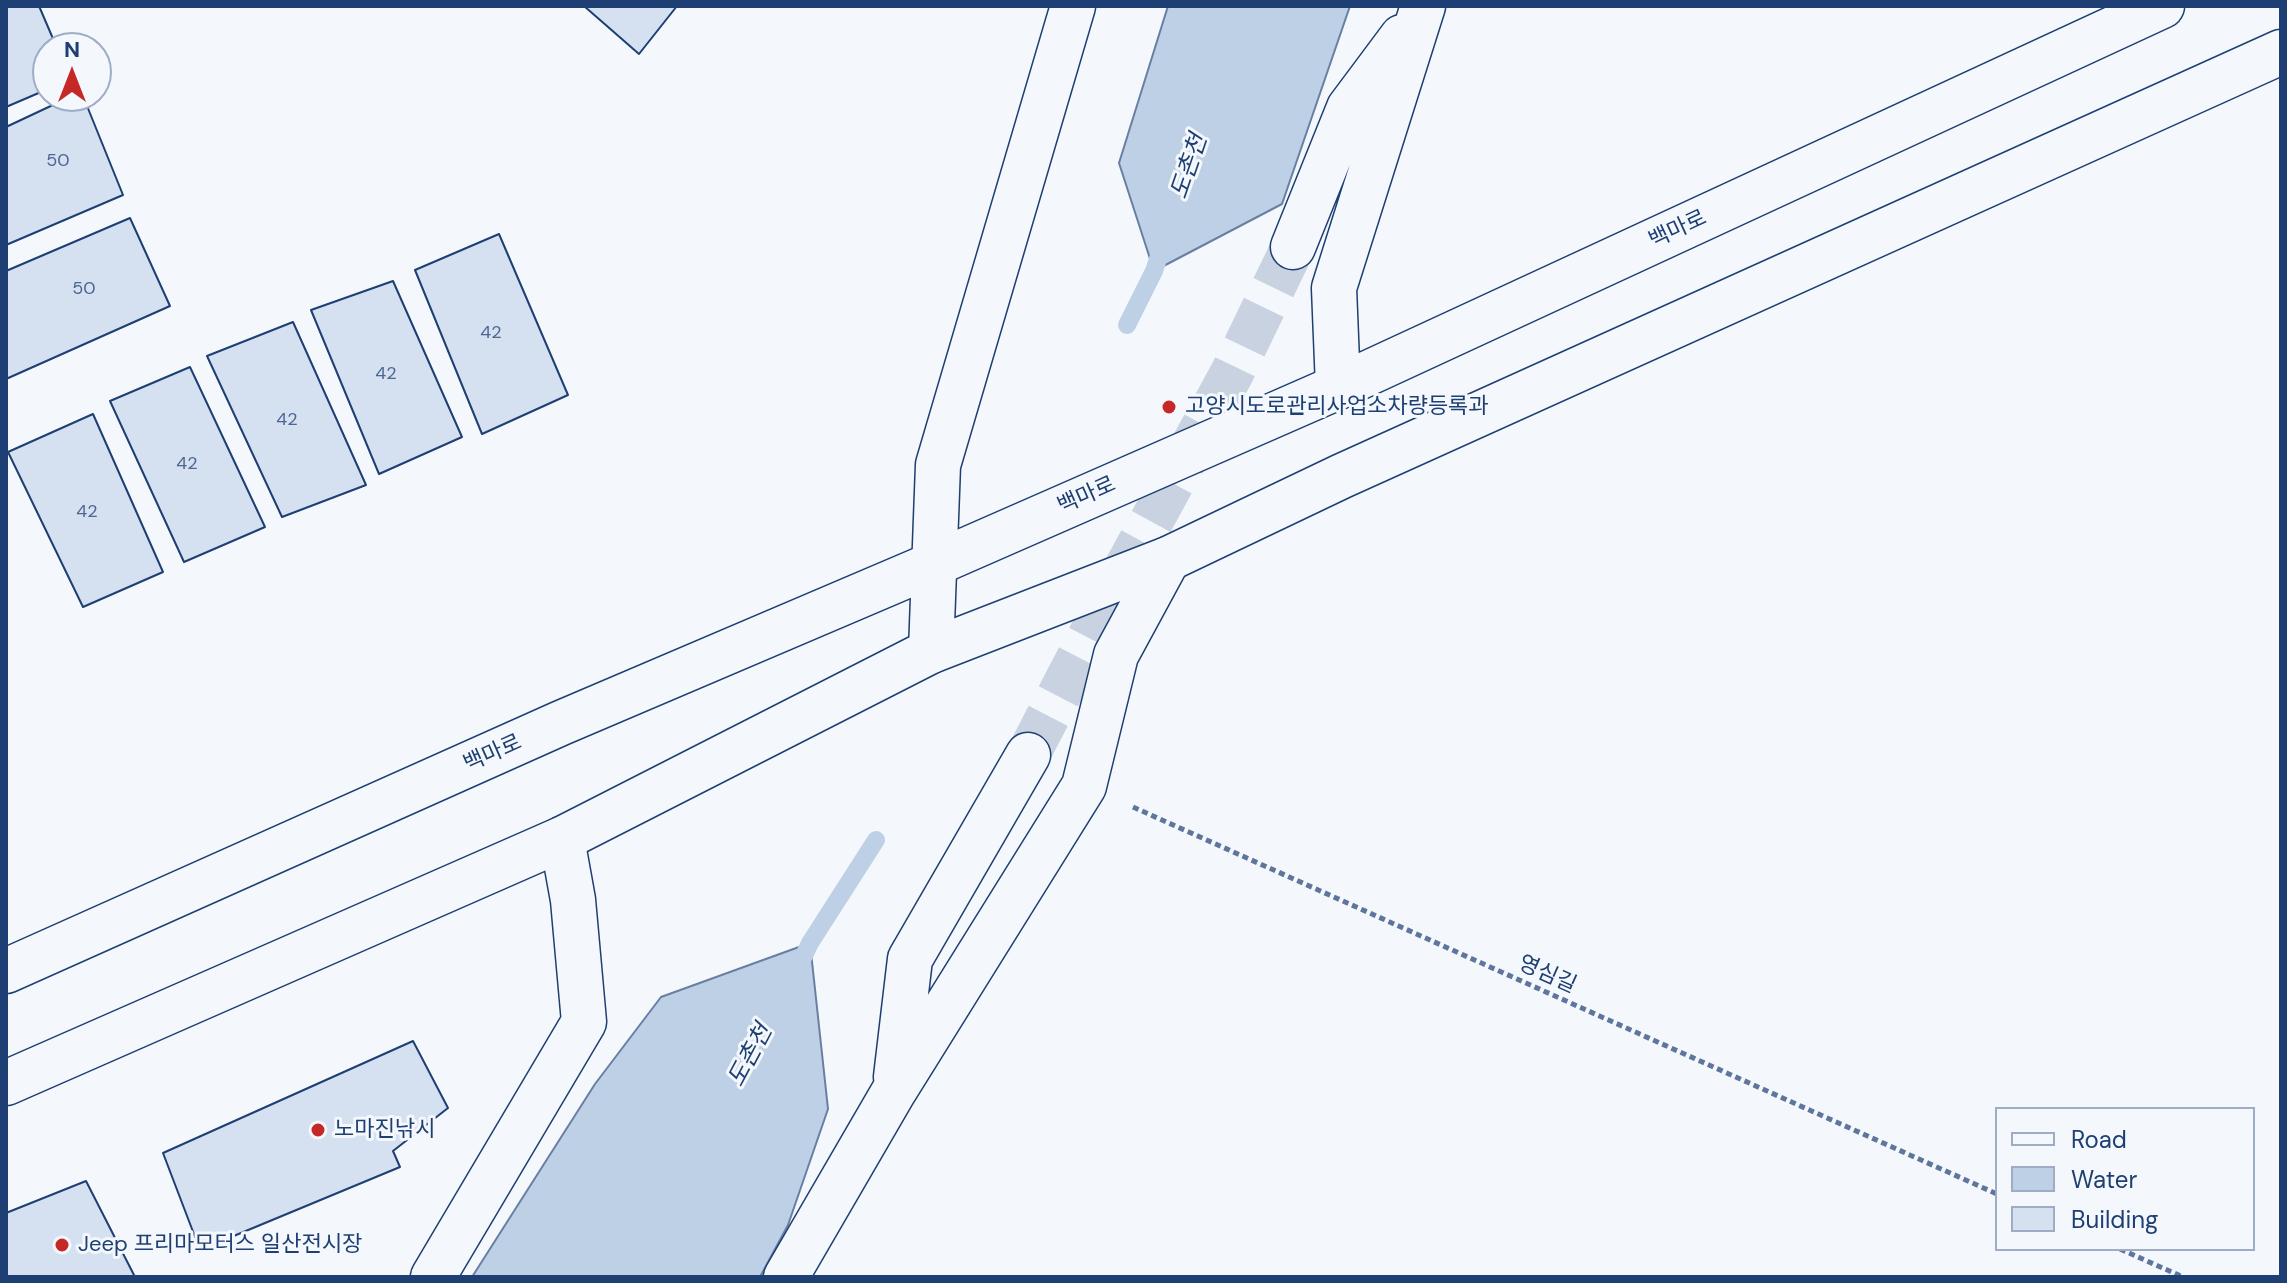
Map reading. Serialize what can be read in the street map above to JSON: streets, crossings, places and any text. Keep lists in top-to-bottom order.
{
  "streets": {
    "main road": ["백마로"],
    "path": ["영심길"]
  },
  "water": ["도촌천"],
  "places": ["고양시도로관리사업소차량등록과", "노마진낚시", "Jeep 프리마모터스 일산전시장"],
  "house_numbers": [
    "50",
    "50",
    "42",
    "42",
    "42",
    "42",
    "42"
  ],
  "legend": ["Road", "Water", "Building"],
  "north": "top"
}
